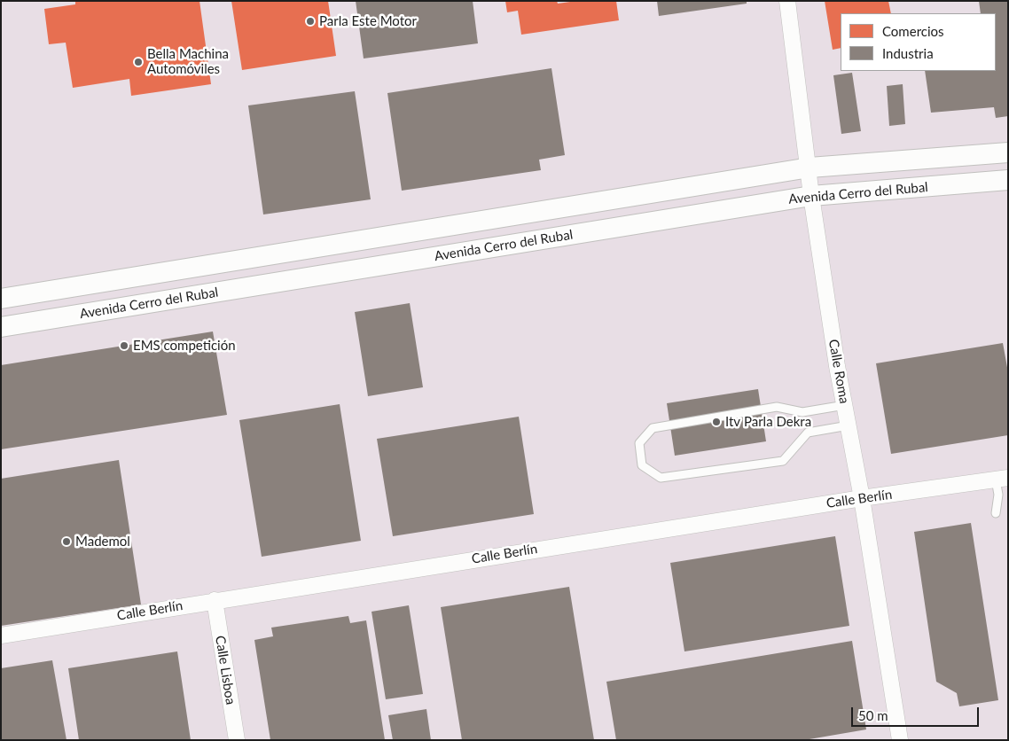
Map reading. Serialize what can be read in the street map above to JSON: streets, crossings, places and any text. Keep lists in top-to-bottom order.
{
  "streets": {
    "street": [
      "Avenida Cerro del Rubal",
      "Calle Roma",
      "Calle Berlín",
      "Calle Lisboa"
    ]
  },
  "crossings": [
    ["Avenida Cerro del Rubal", "Calle Roma"],
    ["Calle Roma", "Calle Berlín"],
    ["Calle Berlín", "Calle Lisboa"]
  ],
  "places": [
    "Parla Este Motor",
    "Bella Machina Automóviles",
    "EMS competición",
    "Itv Parla Dekra",
    "Mademol"
  ],
  "legend": ["Comercios", "Industria"],
  "scale_bar": "50 m"
}
